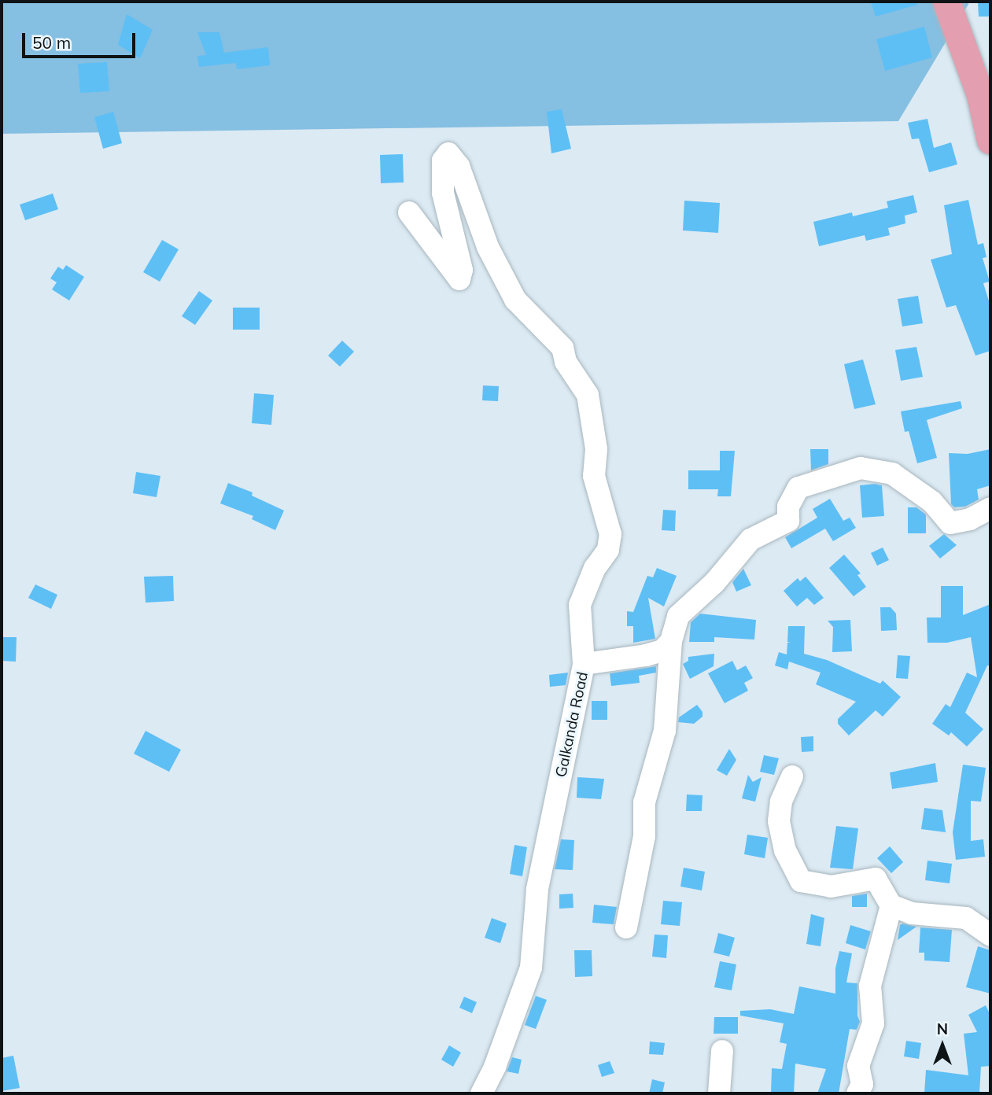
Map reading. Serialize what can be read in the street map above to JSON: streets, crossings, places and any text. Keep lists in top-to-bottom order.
{
  "streets": {
    "street": ["Galkanda Road"]
  },
  "scale_bar": "50 m",
  "north": "top"
}
